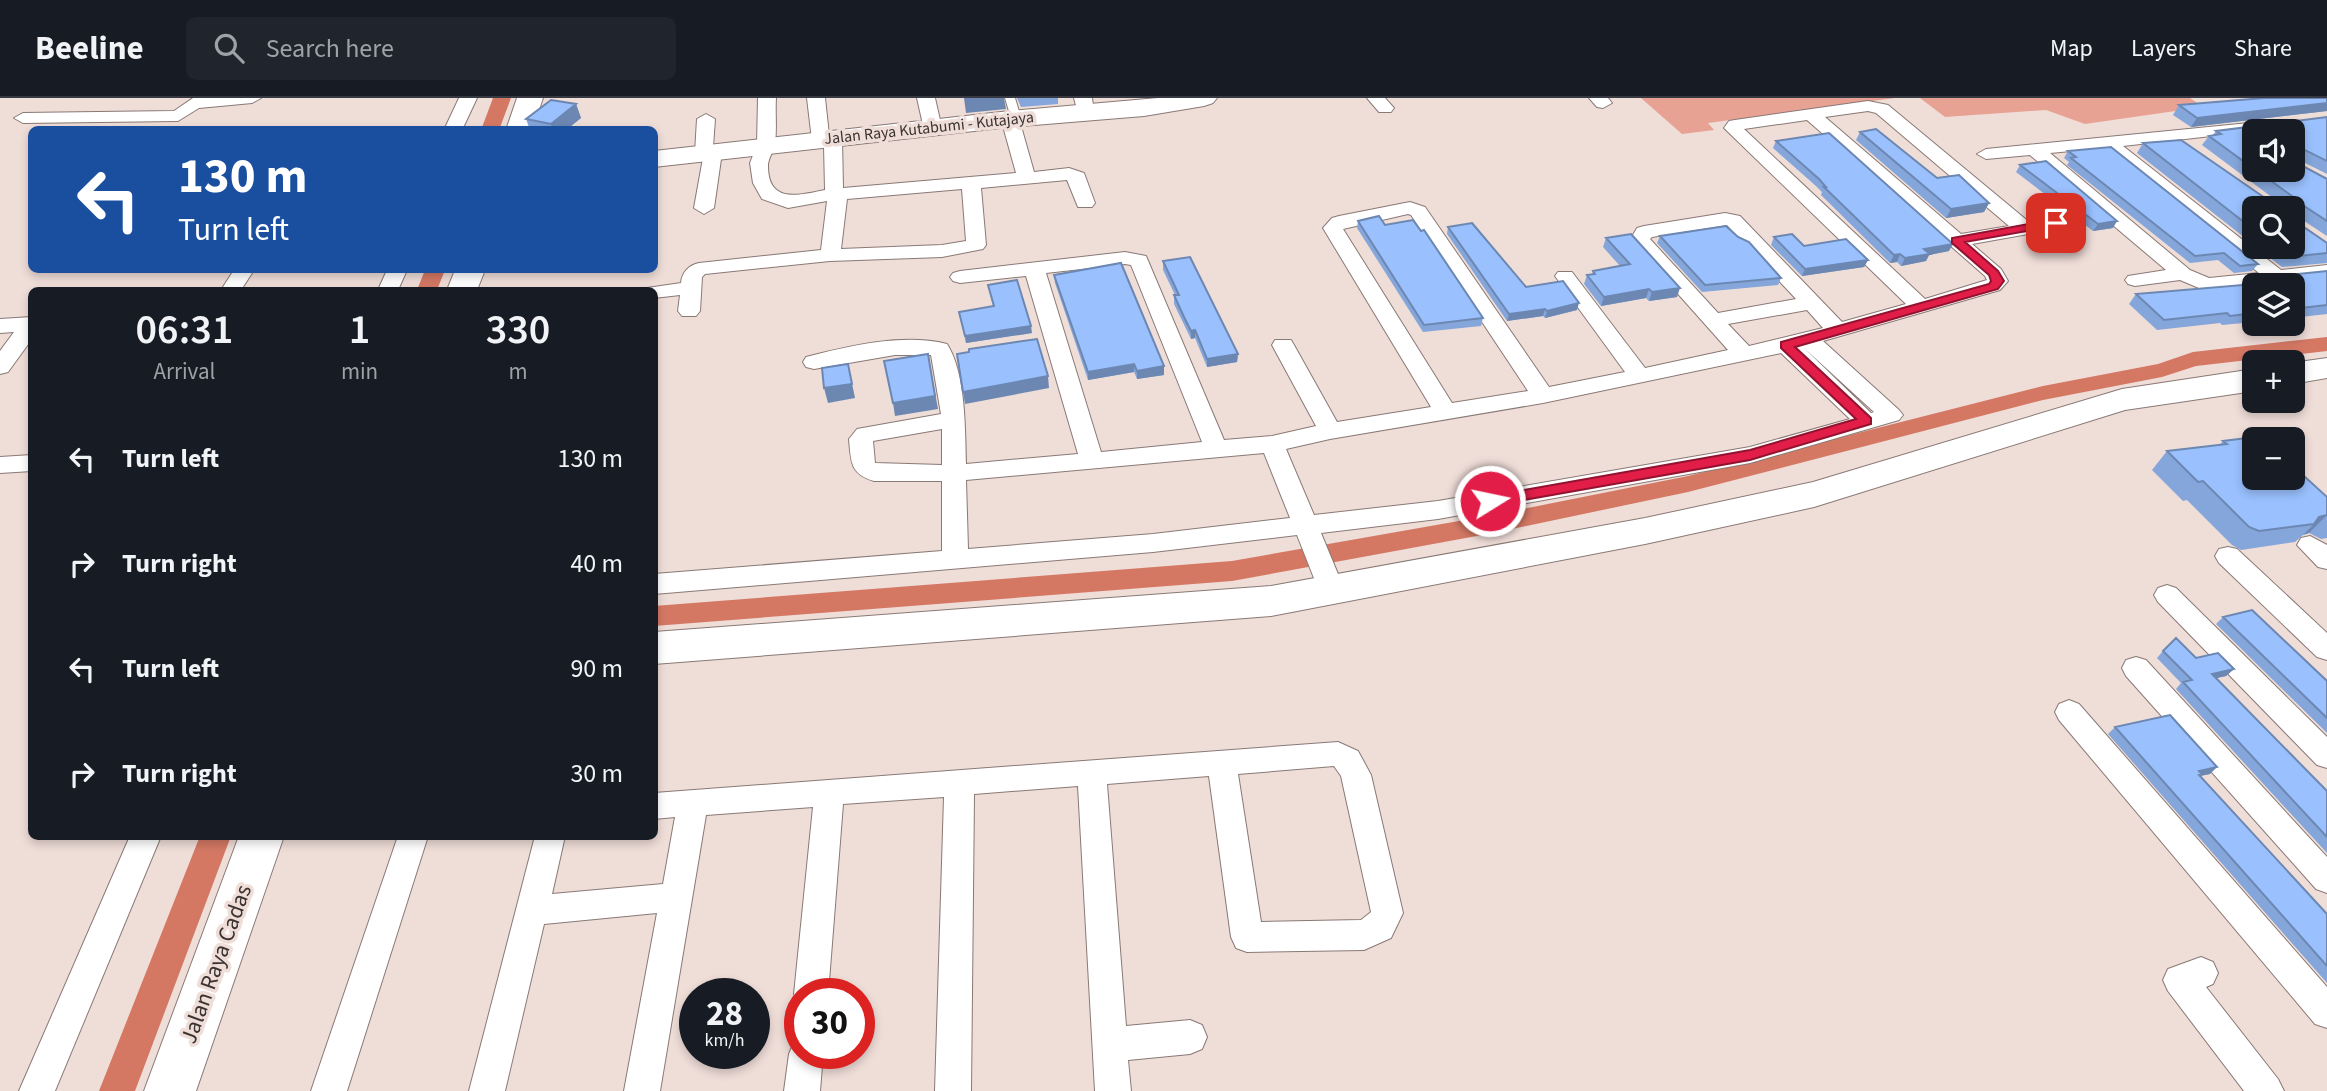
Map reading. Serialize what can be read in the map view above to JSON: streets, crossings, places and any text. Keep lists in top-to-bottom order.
{
  "streets": {
    "street": ["Jalan Raya Kutabumi - Kutajaya", "Jalan Raya Cadas"]
  },
  "page": {
    "header": "Beeline",
    "search": "Search here",
    "nav": ["Map", "Layers", "Share"],
    "map_buttons": ["+", "−"],
    "turn": ["130 m", "Turn left"],
    "eta": [
      "06:31",
      "Arrival",
      "1",
      "min",
      "330",
      "m"
    ],
    "list": [
      {
        "name": "Turn left",
        "value": "130 m"
      },
      {
        "name": "Turn right",
        "value": "40 m"
      },
      {
        "name": "Turn left",
        "value": "90 m"
      },
      {
        "name": "Turn right",
        "value": "30 m"
      }
    ],
    "speed": "28 km/h",
    "limit": "30"
  }
}
